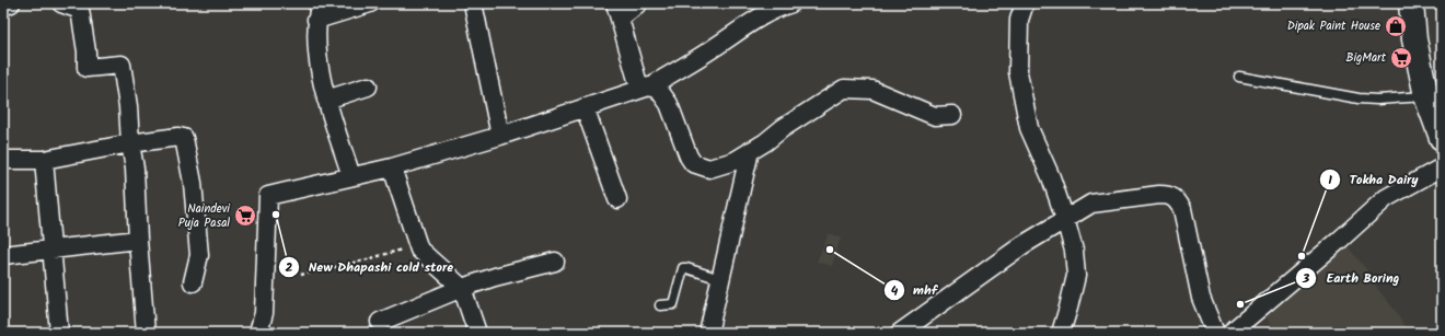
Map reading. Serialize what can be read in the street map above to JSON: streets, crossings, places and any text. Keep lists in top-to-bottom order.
{
  "places": {
    "shop": ["Dipak Paint House"],
    "supermarket": ["BigMart", "Naindevi Puja Pasal"],
    "other": [
      "New Dhapashi cold store",
      "mhf",
      "Tokha Dairy",
      "Earth Boring"
    ]
  }
}
